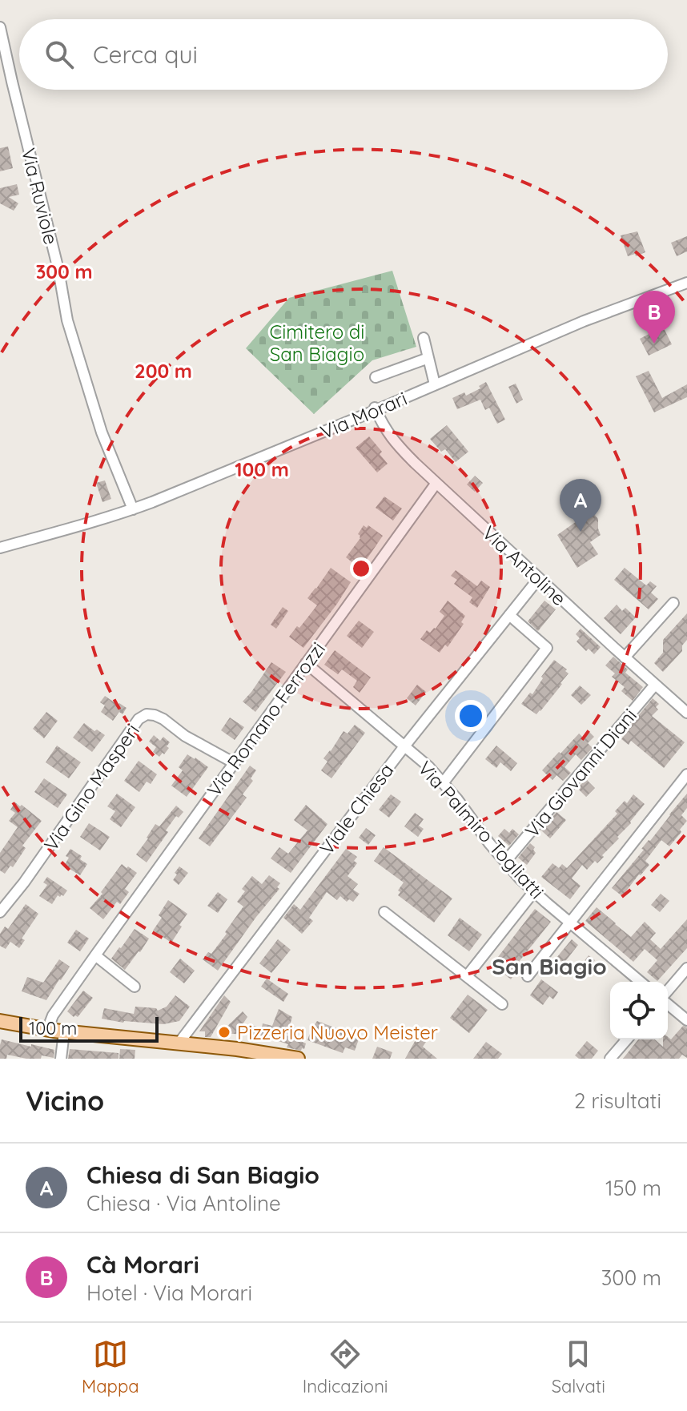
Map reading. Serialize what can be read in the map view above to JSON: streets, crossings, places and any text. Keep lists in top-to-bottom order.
{
  "streets": {
    "street": [
      "Via Ruviole",
      "Via Morari",
      "Via Antoline",
      "Via Romano Ferrozzi",
      "Via Giovanni Diani",
      "Via Gino Masperi",
      "Viale Chiesa",
      "Via Palmiro Togliatti"
    ]
  },
  "crossings": [
    ["Via Ruviole", "Via Morari"],
    ["Via Morari", "Via Antoline"],
    ["Via Antoline", "Via Romano Ferrozzi"],
    ["Via Antoline", "Via Giovanni Diani"],
    ["Via Antoline", "Viale Chiesa"],
    ["Via Romano Ferrozzi", "Via Gino Masperi"],
    ["Via Romano Ferrozzi", "Via Palmiro Togliatti"],
    ["Via Giovanni Diani", "Via Palmiro Togliatti"],
    ["Viale Chiesa", "Via Palmiro Togliatti"]
  ],
  "districts": ["San Biagio"],
  "parks": ["Cimitero di San Biagio"],
  "places": ["Pizzeria Nuovo Meister"],
  "scale_bar": "100 m",
  "page": {
    "search": "Cerca qui",
    "pins": ["B", "A"],
    "scale": "100 m",
    "heading": ["Vicino", "2 risultati"],
    "list": [
      {
        "mark": "A",
        "name": "Chiesa di San Biagio",
        "note": "Chiesa · Via Antoline",
        "value": "150 m"
      },
      {
        "mark": "B",
        "name": "Cà Morari",
        "note": "Hotel · Via Morari",
        "value": "300 m"
      }
    ],
    "nav": ["Mappa", "Indicazioni", "Salvati"]
  },
  "rings": ["300 m", "200 m", "100 m"]
}
